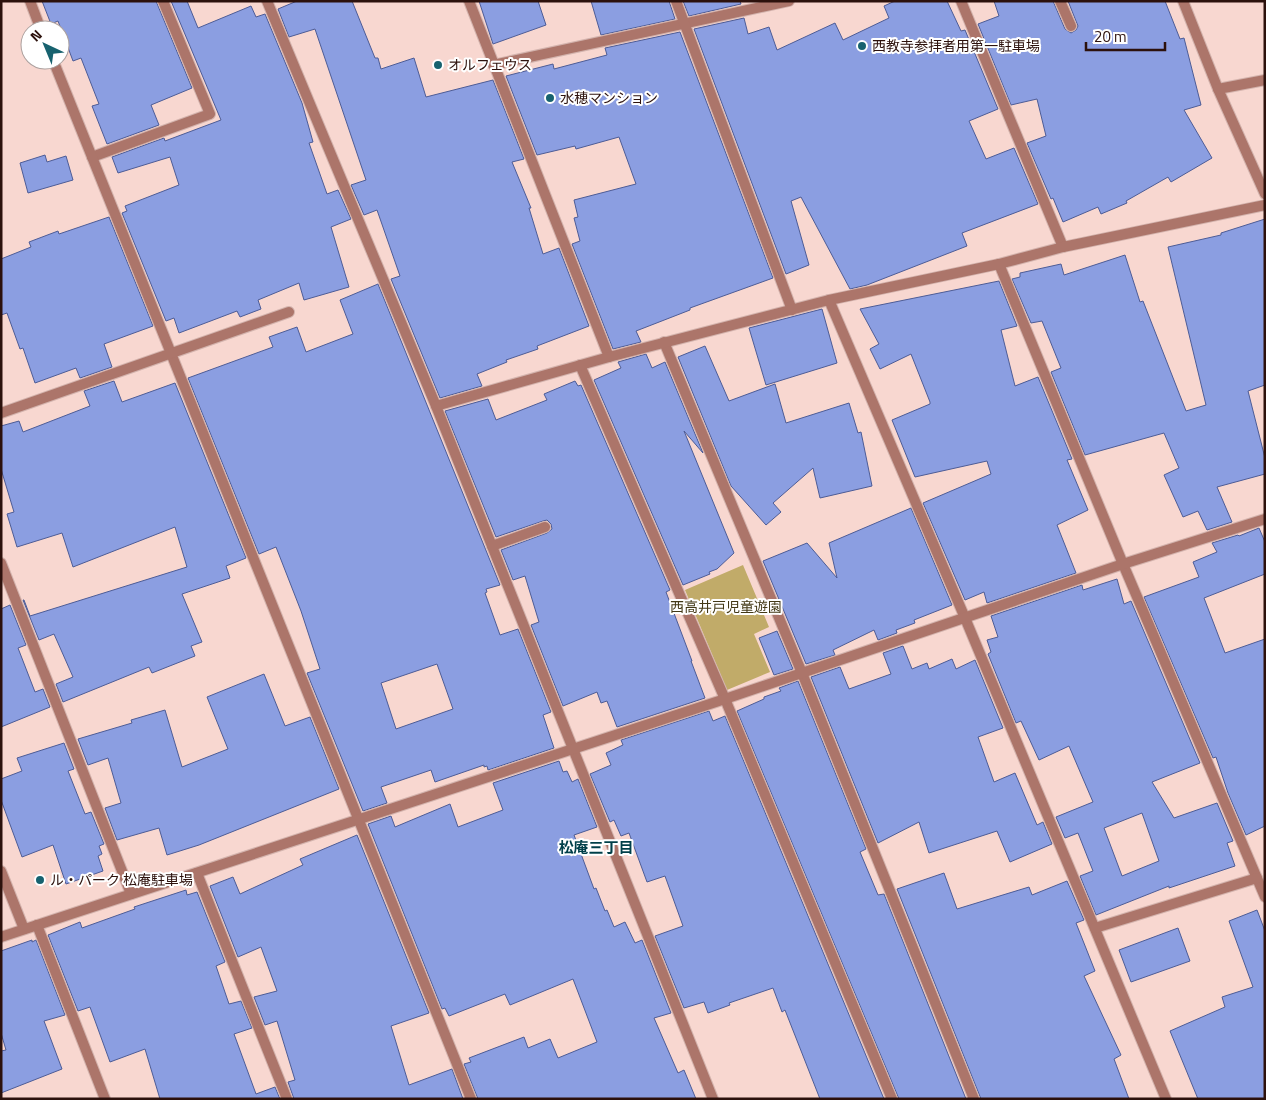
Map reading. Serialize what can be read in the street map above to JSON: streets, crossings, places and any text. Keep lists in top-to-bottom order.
{
  "districts": ["松庵三丁目"],
  "parks": ["西高井戸児童遊園"],
  "places": [
    "西教寺参拝者用第一駐車場",
    "オルフェウス",
    "水穂マンション",
    "ル・パーク 松庵駐車場"
  ],
  "scale_bar": "20 m",
  "north": "top left"
}
